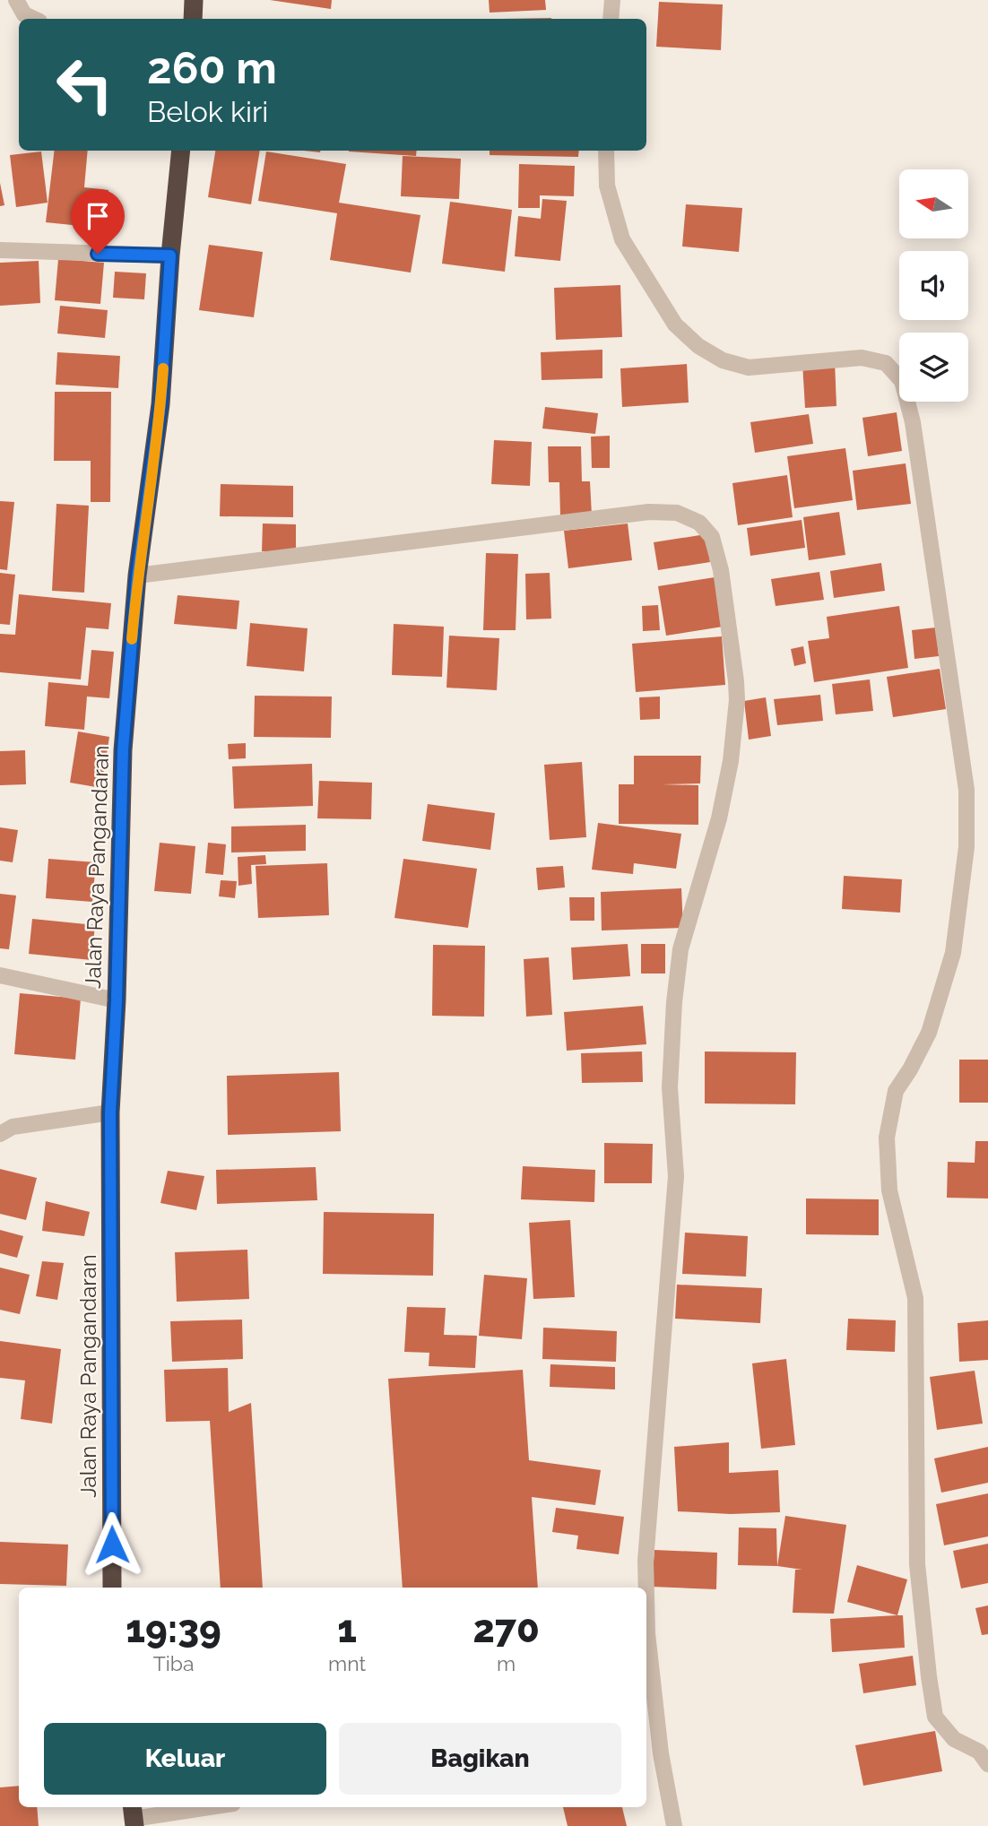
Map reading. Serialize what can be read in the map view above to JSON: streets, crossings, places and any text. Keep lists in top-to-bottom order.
{
  "streets": {
    "highway": ["Jalan Raya Pangandaran"]
  },
  "north": "left",
  "page": {
    "turn": ["260 m", "Belok kiri"],
    "eta": [
      "19:39",
      "Tiba",
      "1",
      "mnt",
      "270",
      "m"
    ],
    "buttons": ["Keluar", "Bagikan"]
  }
}
